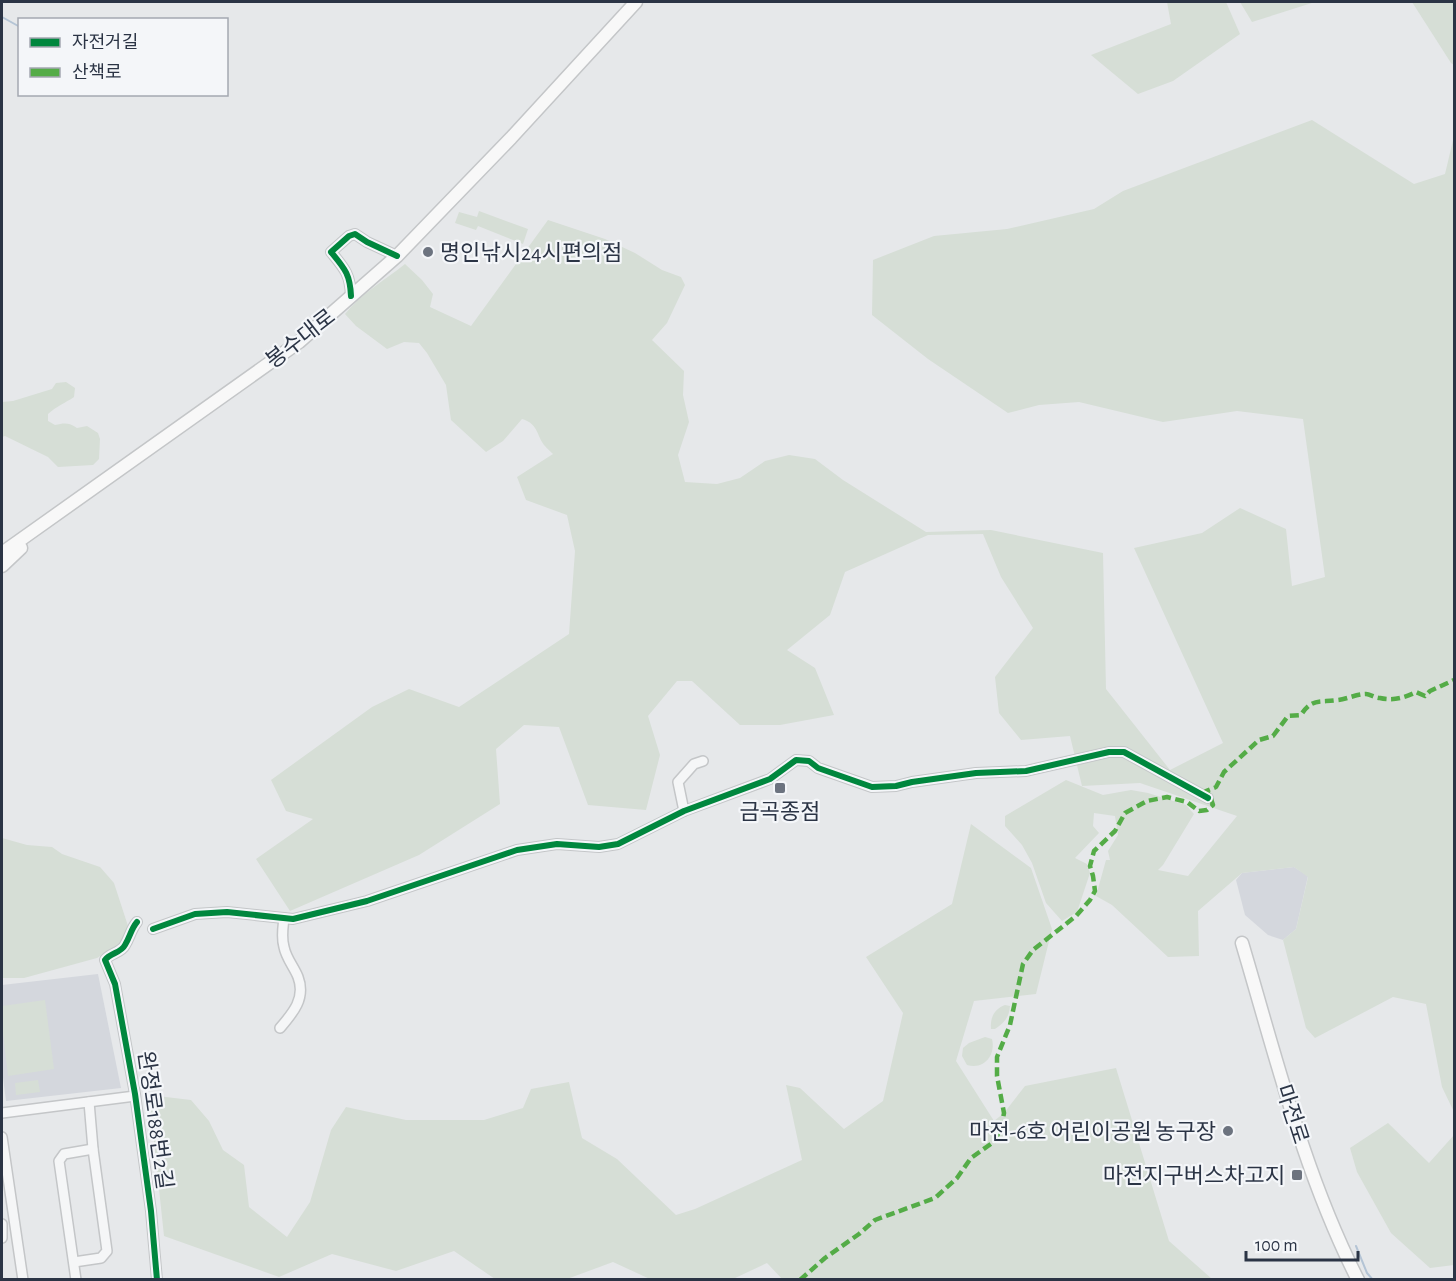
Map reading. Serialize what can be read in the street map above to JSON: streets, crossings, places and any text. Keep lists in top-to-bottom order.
{
  "streets": {
    "main road": ["봉수대로", "마전로"],
    "street": ["완정로188번2길"]
  },
  "places": {
    "other": ["명인낚시24시편의점", "마전-6호 어린이공원 농구장"],
    "transit": ["금곡종점", "마전지구버스차고지"]
  },
  "legend": ["자전거길", "산책로"],
  "scale_bar": "100 m"
}
